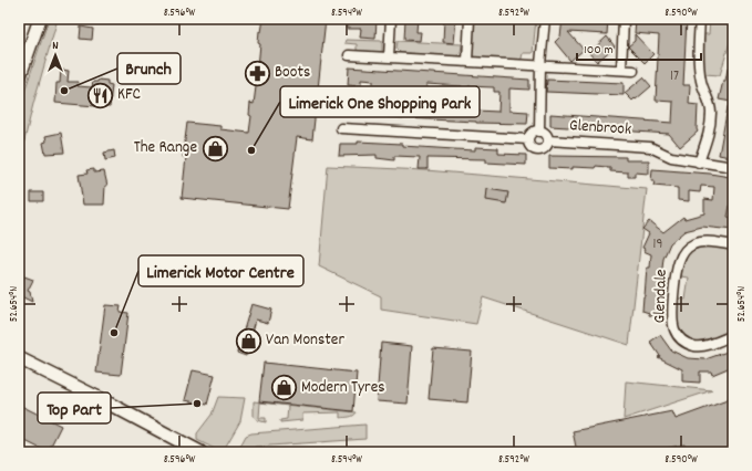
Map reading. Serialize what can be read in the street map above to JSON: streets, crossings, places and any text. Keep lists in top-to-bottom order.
{
  "streets": {
    "street": ["Glenbrook", "Glendale"]
  },
  "places": {
    "pharmacy": ["Boots"],
    "other": [
      "Brunch",
      "Limerick One Shopping Park",
      "Limerick Motor Centre",
      "Top Part"
    ],
    "restaurant": ["KFC"],
    "shop": ["The Range", "Van Monster", "Modern Tyres"]
  },
  "house_numbers": ["17", "19"],
  "scale_bar": "100 m",
  "north": "top",
  "coordinates": [
    "8.596°W",
    "8.594°W",
    "8.592°W",
    "8.590°W",
    "52.654°N"
  ]
}
